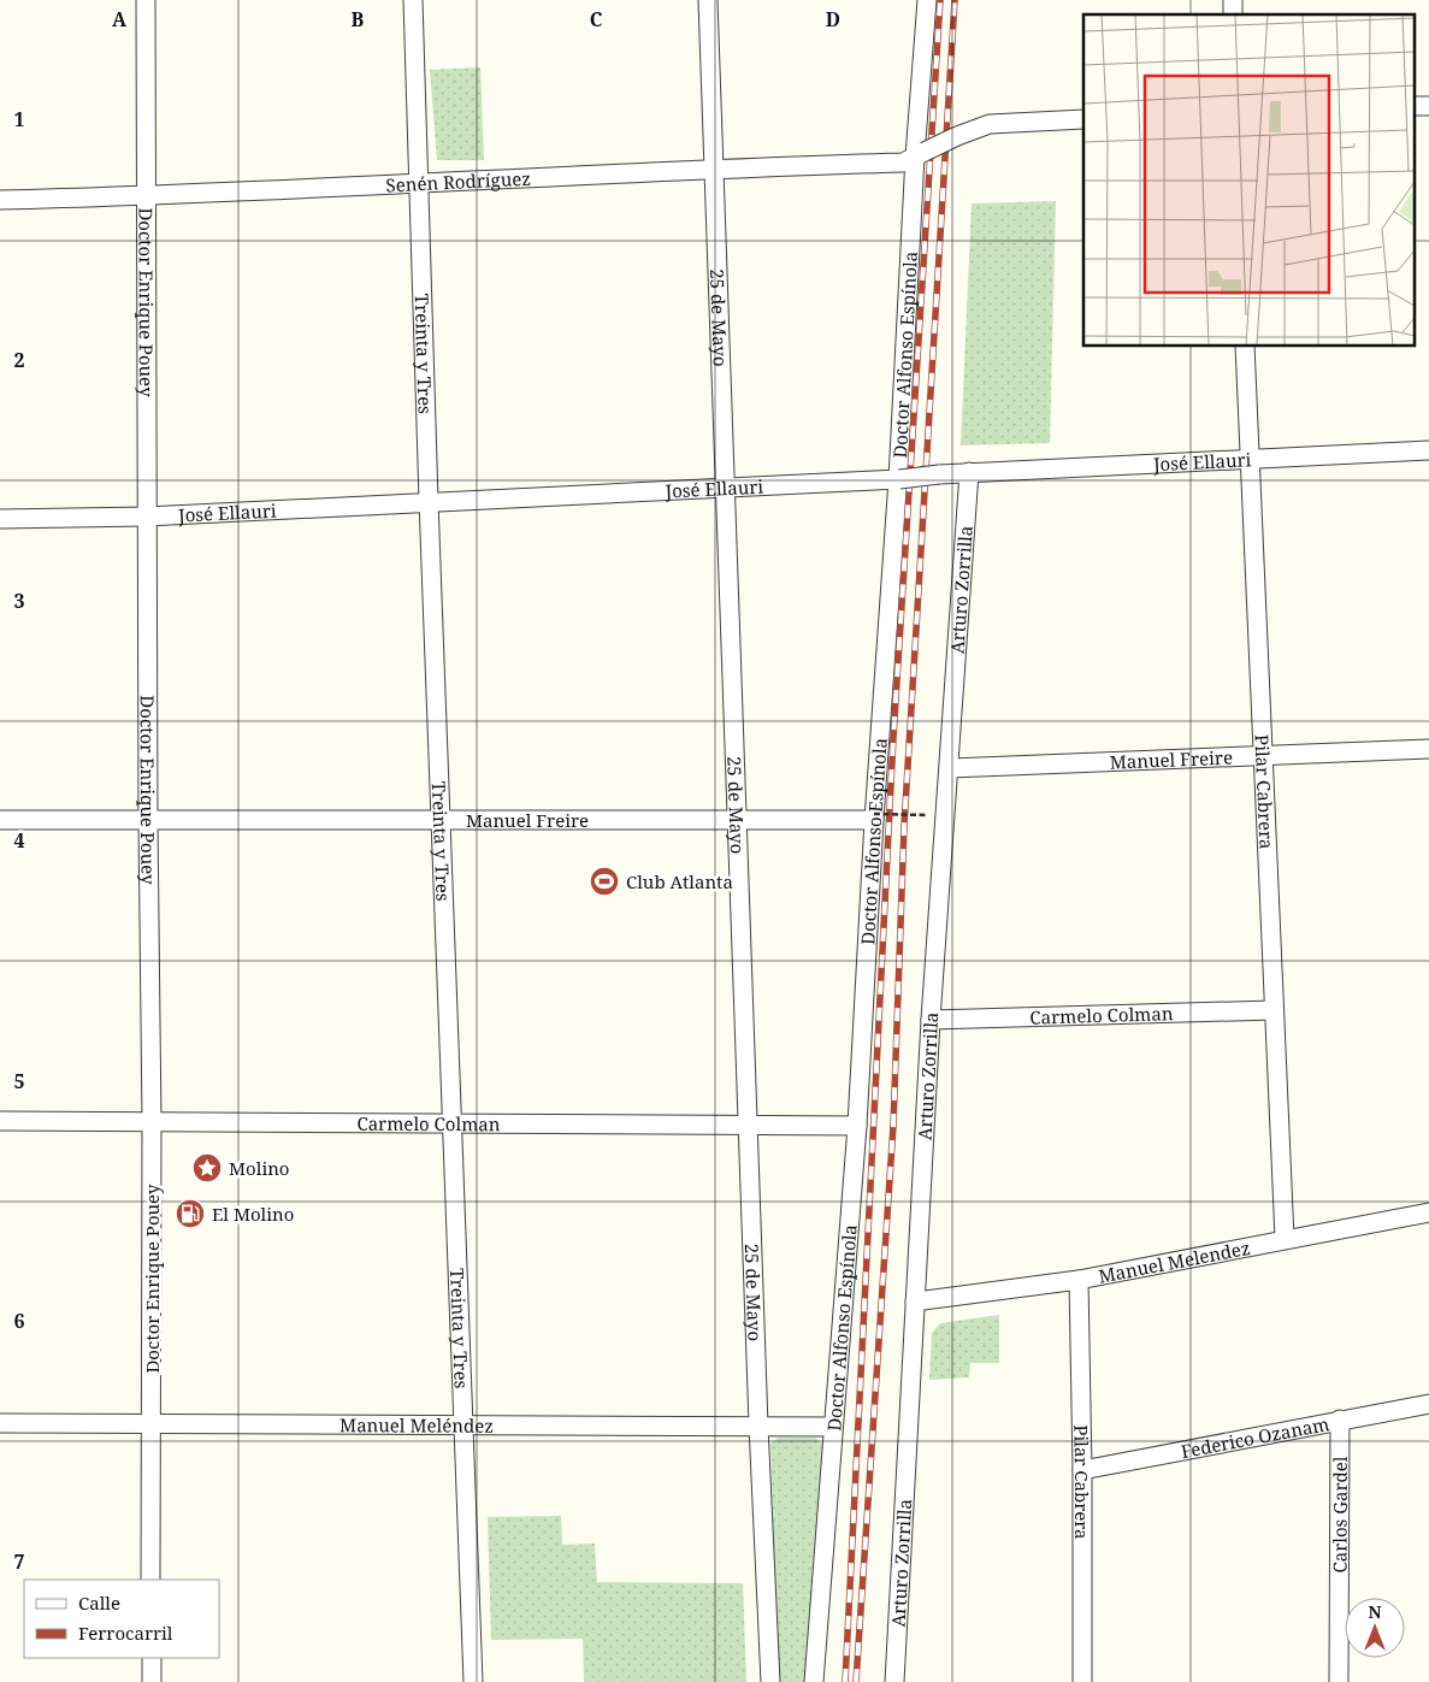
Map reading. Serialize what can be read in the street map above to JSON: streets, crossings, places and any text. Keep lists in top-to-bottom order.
{
  "streets": {
    "street": [
      "Senén Rodríguez",
      "Doctor Enrique Pouey",
      "25 de Mayo",
      "Treinta y Tres",
      "Doctor Alfonso Espínola",
      "José Ellauri",
      "Arturo Zorrilla",
      "Manuel Freire",
      "Pilar Cabrera",
      "Carmelo Colman",
      "Manuel Melendez",
      "Manuel Meléndez",
      "Federico Ozanam",
      "Carlos Gardel"
    ]
  },
  "crossings": [
    ["Senén Rodríguez", "Doctor Enrique Pouey"],
    ["Senén Rodríguez", "25 de Mayo"],
    ["Senén Rodríguez", "Treinta y Tres"],
    ["Senén Rodríguez", "Doctor Alfonso Espínola"],
    ["Doctor Enrique Pouey", "José Ellauri"],
    ["Doctor Enrique Pouey", "Manuel Freire"],
    ["Doctor Enrique Pouey", "Carmelo Colman"],
    ["Doctor Enrique Pouey", "Manuel Meléndez"],
    ["25 de Mayo", "José Ellauri"],
    ["25 de Mayo", "Manuel Freire"],
    ["25 de Mayo", "Carmelo Colman"],
    ["25 de Mayo", "Manuel Meléndez"],
    ["Treinta y Tres", "José Ellauri"],
    ["Treinta y Tres", "Manuel Freire"],
    ["Treinta y Tres", "Carmelo Colman"],
    ["Treinta y Tres", "Manuel Meléndez"],
    ["Doctor Alfonso Espínola", "José Ellauri"],
    ["Doctor Alfonso Espínola", "Manuel Freire"],
    ["Doctor Alfonso Espínola", "Carmelo Colman"],
    ["Doctor Alfonso Espínola", "Manuel Meléndez"],
    ["José Ellauri", "Arturo Zorrilla"],
    ["José Ellauri", "Pilar Cabrera"],
    ["Arturo Zorrilla", "Manuel Freire"],
    ["Arturo Zorrilla", "Carmelo Colman"],
    ["Arturo Zorrilla", "Manuel Melendez"],
    ["Manuel Freire", "Pilar Cabrera"],
    ["Pilar Cabrera", "Carmelo Colman"],
    ["Pilar Cabrera", "Manuel Melendez"],
    ["Pilar Cabrera", "Federico Ozanam"],
    ["Federico Ozanam", "Carlos Gardel"]
  ],
  "places": {
    "sports": ["Club Atlanta"],
    "place": ["Molino"],
    "fuel station": ["El Molino"]
  },
  "legend": ["Calle", "Ferrocarril"],
  "north": "top",
  "grid": {
    "columns": [
      "A",
      "B",
      "C",
      "D"
    ],
    "rows": [
      "1",
      "2",
      "3",
      "4",
      "5",
      "6",
      "7"
    ]
  }
}
